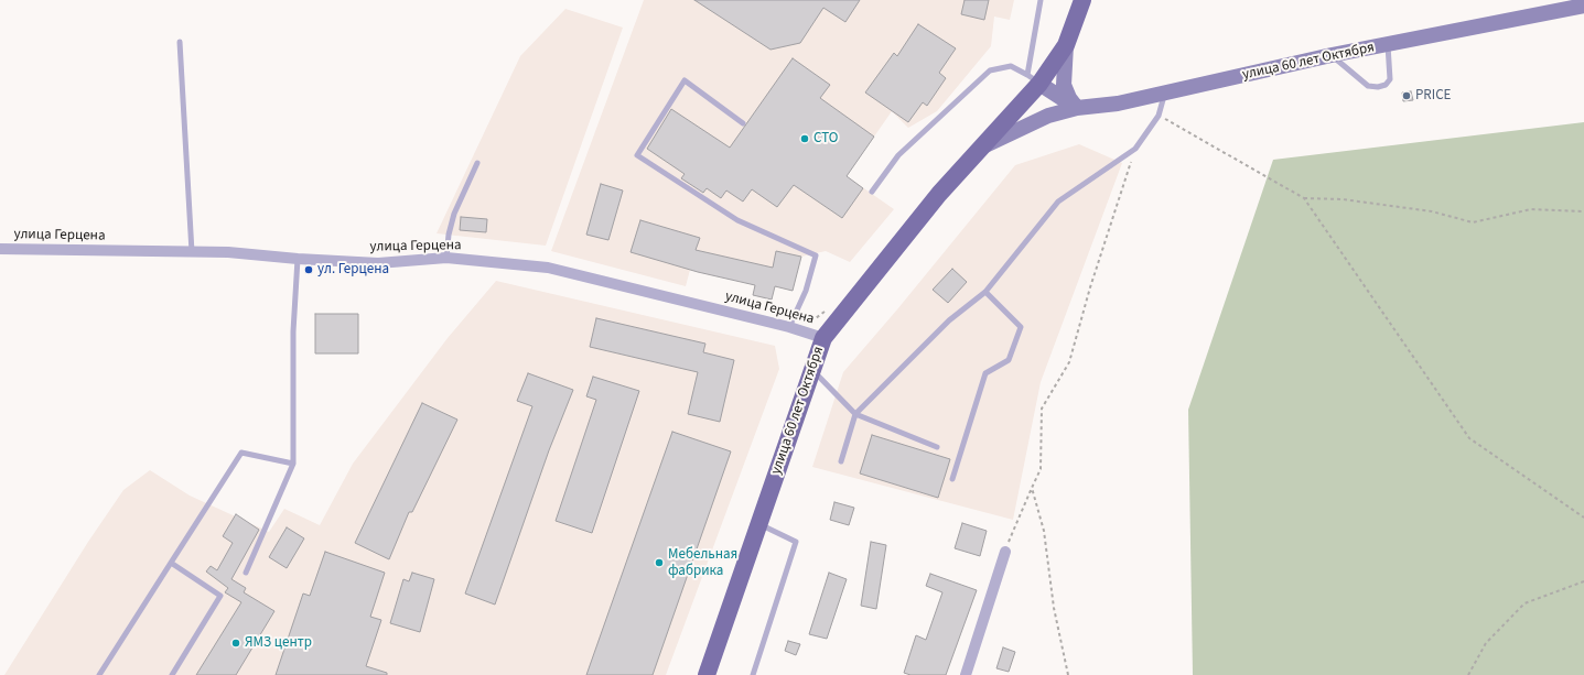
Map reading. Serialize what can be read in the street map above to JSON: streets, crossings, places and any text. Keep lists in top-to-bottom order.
{
  "streets": {
    "main road": ["улица 60 лет Октября"],
    "street": ["улица Герцена"]
  },
  "crossings": [
    ["улица 60 лет Октября", "улица Герцена"]
  ],
  "places": [
    "PRICE",
    "СТО",
    "ул. Герцена",
    "Мебельная фабрика",
    "ЯМЗ центр"
  ]
}
